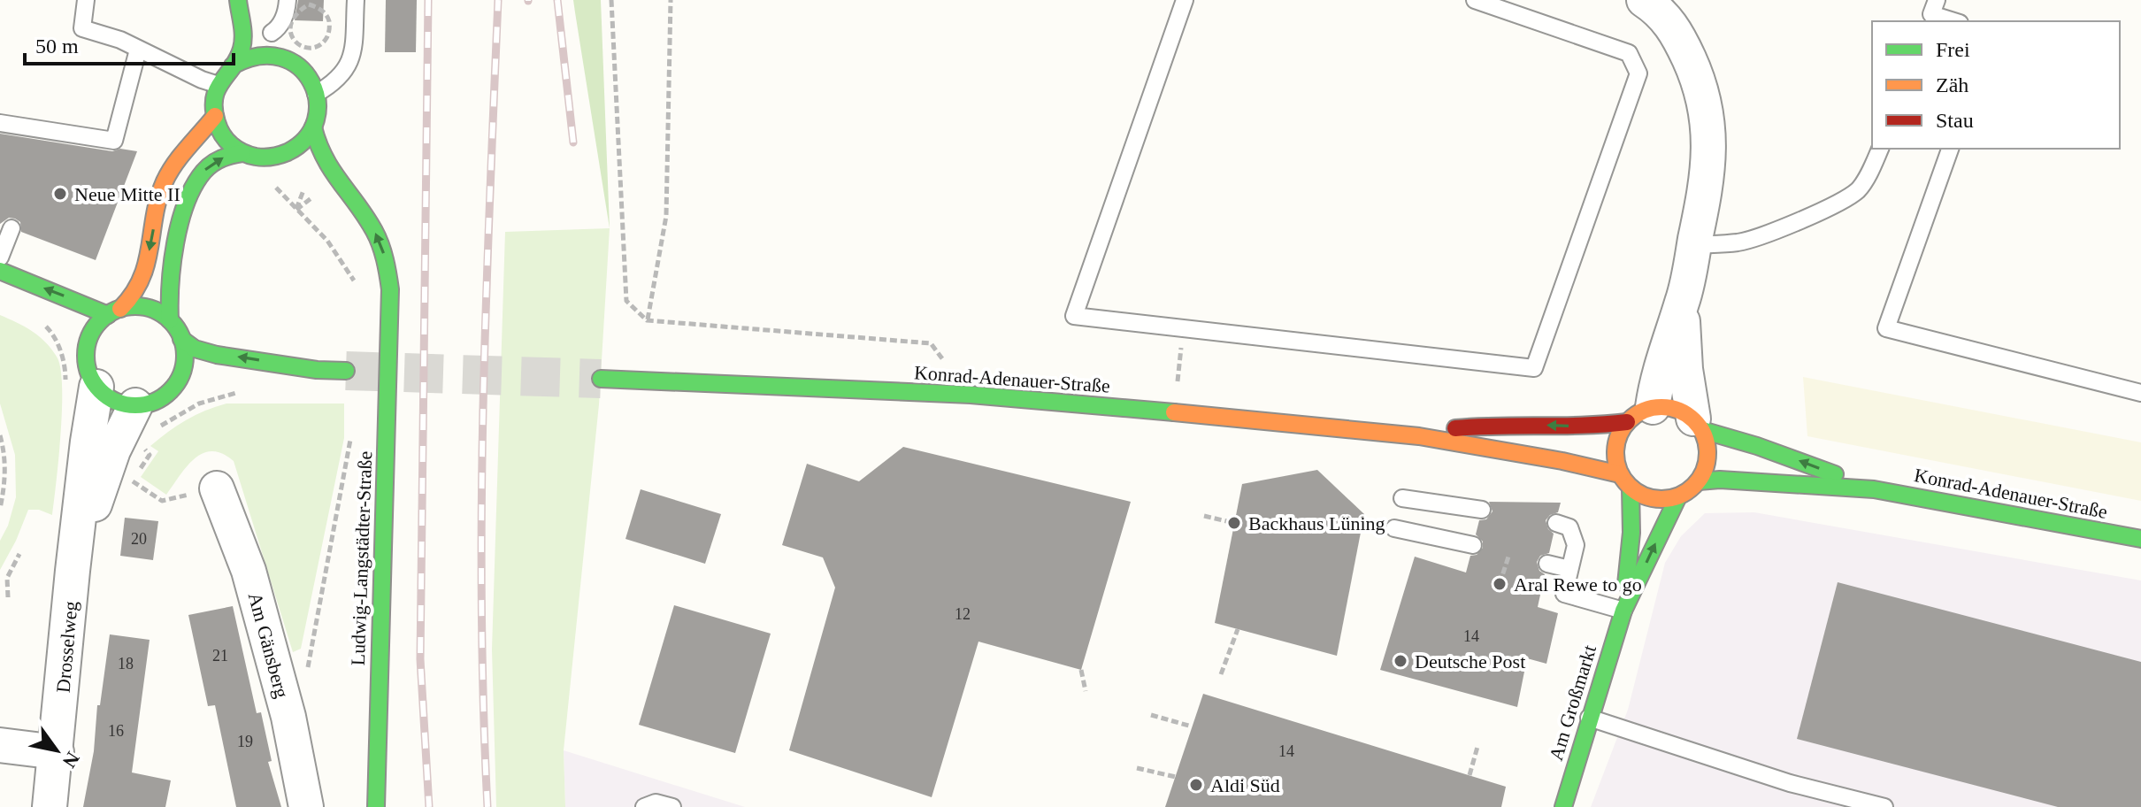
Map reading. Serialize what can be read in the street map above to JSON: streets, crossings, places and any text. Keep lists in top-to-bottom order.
{
  "streets": {
    "main road": ["Konrad-Adenauer-Straße", "Ludwig-Langstädter-Straße", "Am Großmarkt"],
    "street": ["Am Gänsberg", "Drosselweg"]
  },
  "crossings": [
    ["Konrad-Adenauer-Straße", "Am Großmarkt"]
  ],
  "places": [
    "Neue Mitte II",
    "Backhaus Lüning",
    "Aral Rewe to go",
    "Deutsche Post",
    "Aldi Süd"
  ],
  "house_numbers": [
    "20",
    "12",
    "14",
    "21",
    "18",
    "16",
    "19",
    "14"
  ],
  "legend": ["Frei", "Zäh", "Stau"],
  "scale_bar": "50 m",
  "north": "bottom right"
}
